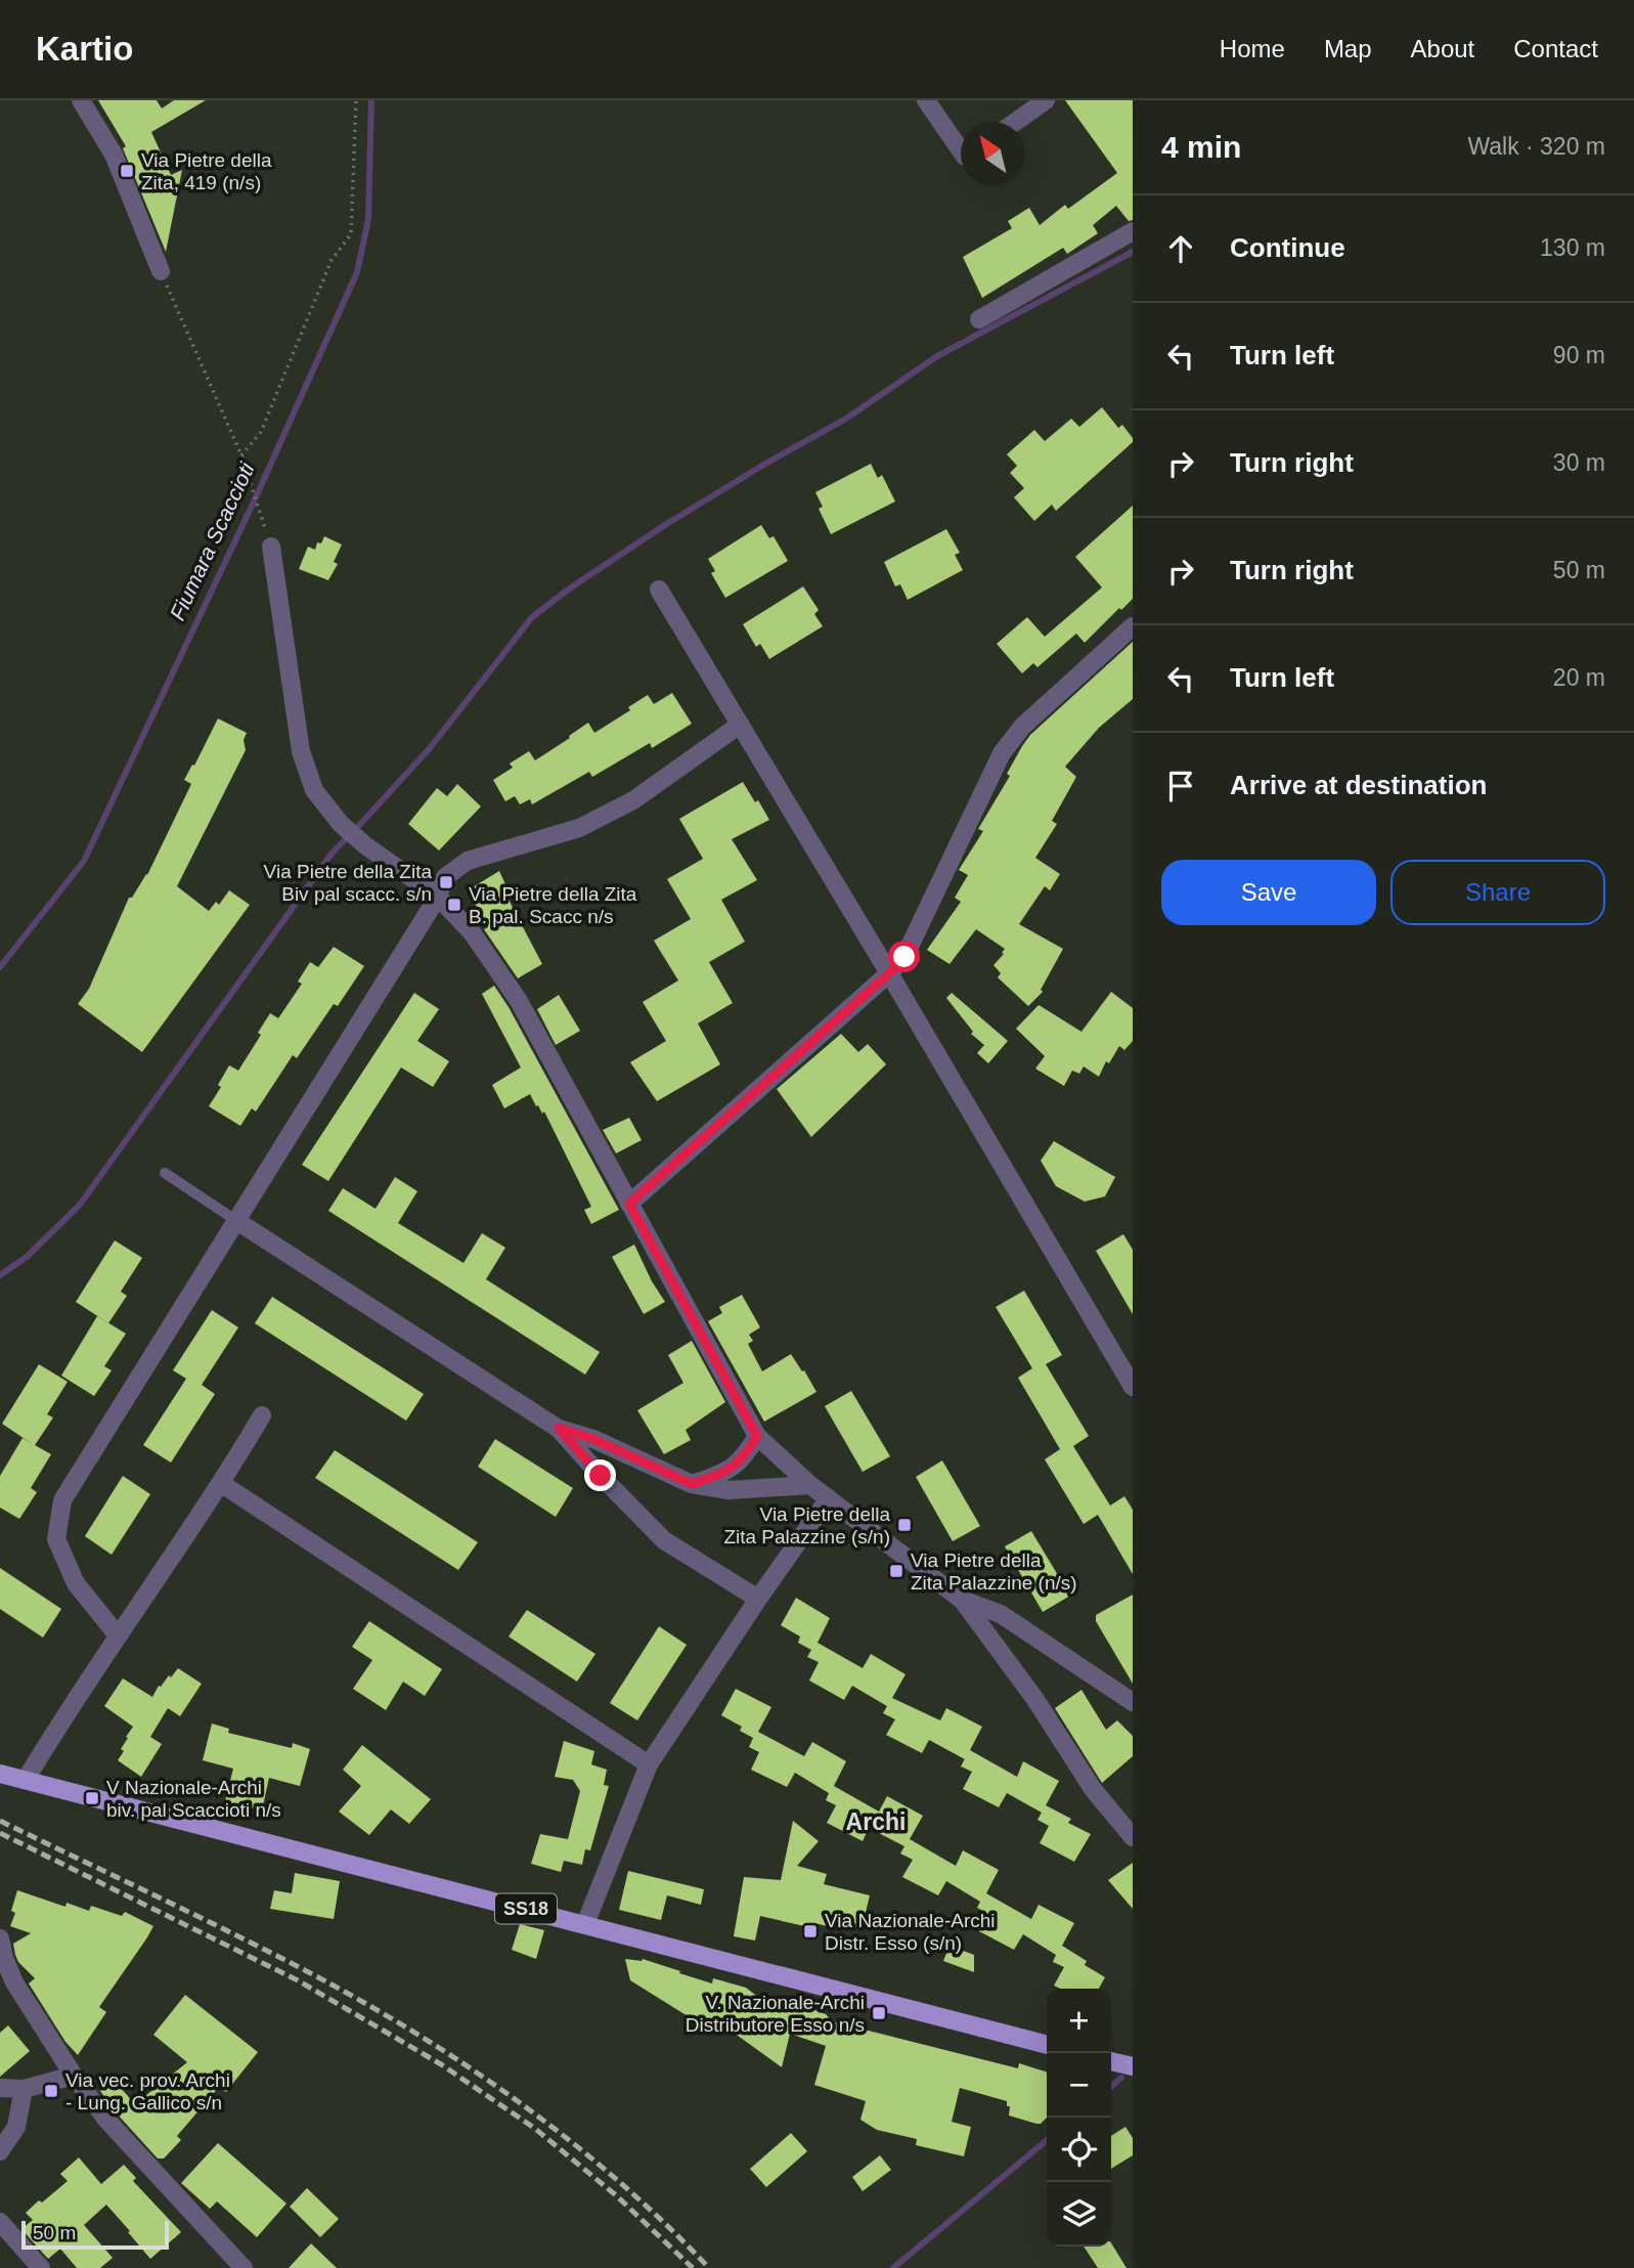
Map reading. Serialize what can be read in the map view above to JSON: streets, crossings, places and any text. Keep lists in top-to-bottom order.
{
  "streets": {
    "main road": ["SS18"]
  },
  "districts": ["Archi"],
  "water": ["Fiumara Scaccioti"],
  "places": {
    "transit": [
      "Via Pietre della Zita, 419 (n/s)",
      "Via Pietre della Zita Biv pal scacc. s/n",
      "Via Pietre della Zita B. pal. Scacc n/s",
      "Via Pietre della Zita Palazzine (s/n)",
      "Via Pietre della Zita Palazzine (n/s)",
      "V Nazionale-Archi biv. pal Scaccioti n/s",
      "Via Nazionale-Archi Distr. Esso (s/n)",
      "V. Nazionale-Archi Distributore Esso n/s",
      "Via vec. prov. Archi - Lung. Gallico s/n"
    ]
  },
  "scale_bar": "50 m",
  "north": "top left",
  "page": {
    "header": "Kartio",
    "nav": [
      "Home",
      "Map",
      "About",
      "Contact"
    ],
    "heading": ["4 min", "Walk · 320 m"],
    "list": [
      ["Continue", "130 m"],
      ["Turn left", "90 m"],
      ["Turn right", "30 m"],
      ["Turn right", "50 m"],
      ["Turn left", "20 m"],
      "Arrive at destination"
    ],
    "buttons": ["Save", "Share"],
    "map_buttons": ["+", "−"],
    "scale": "50 m"
  }
}
